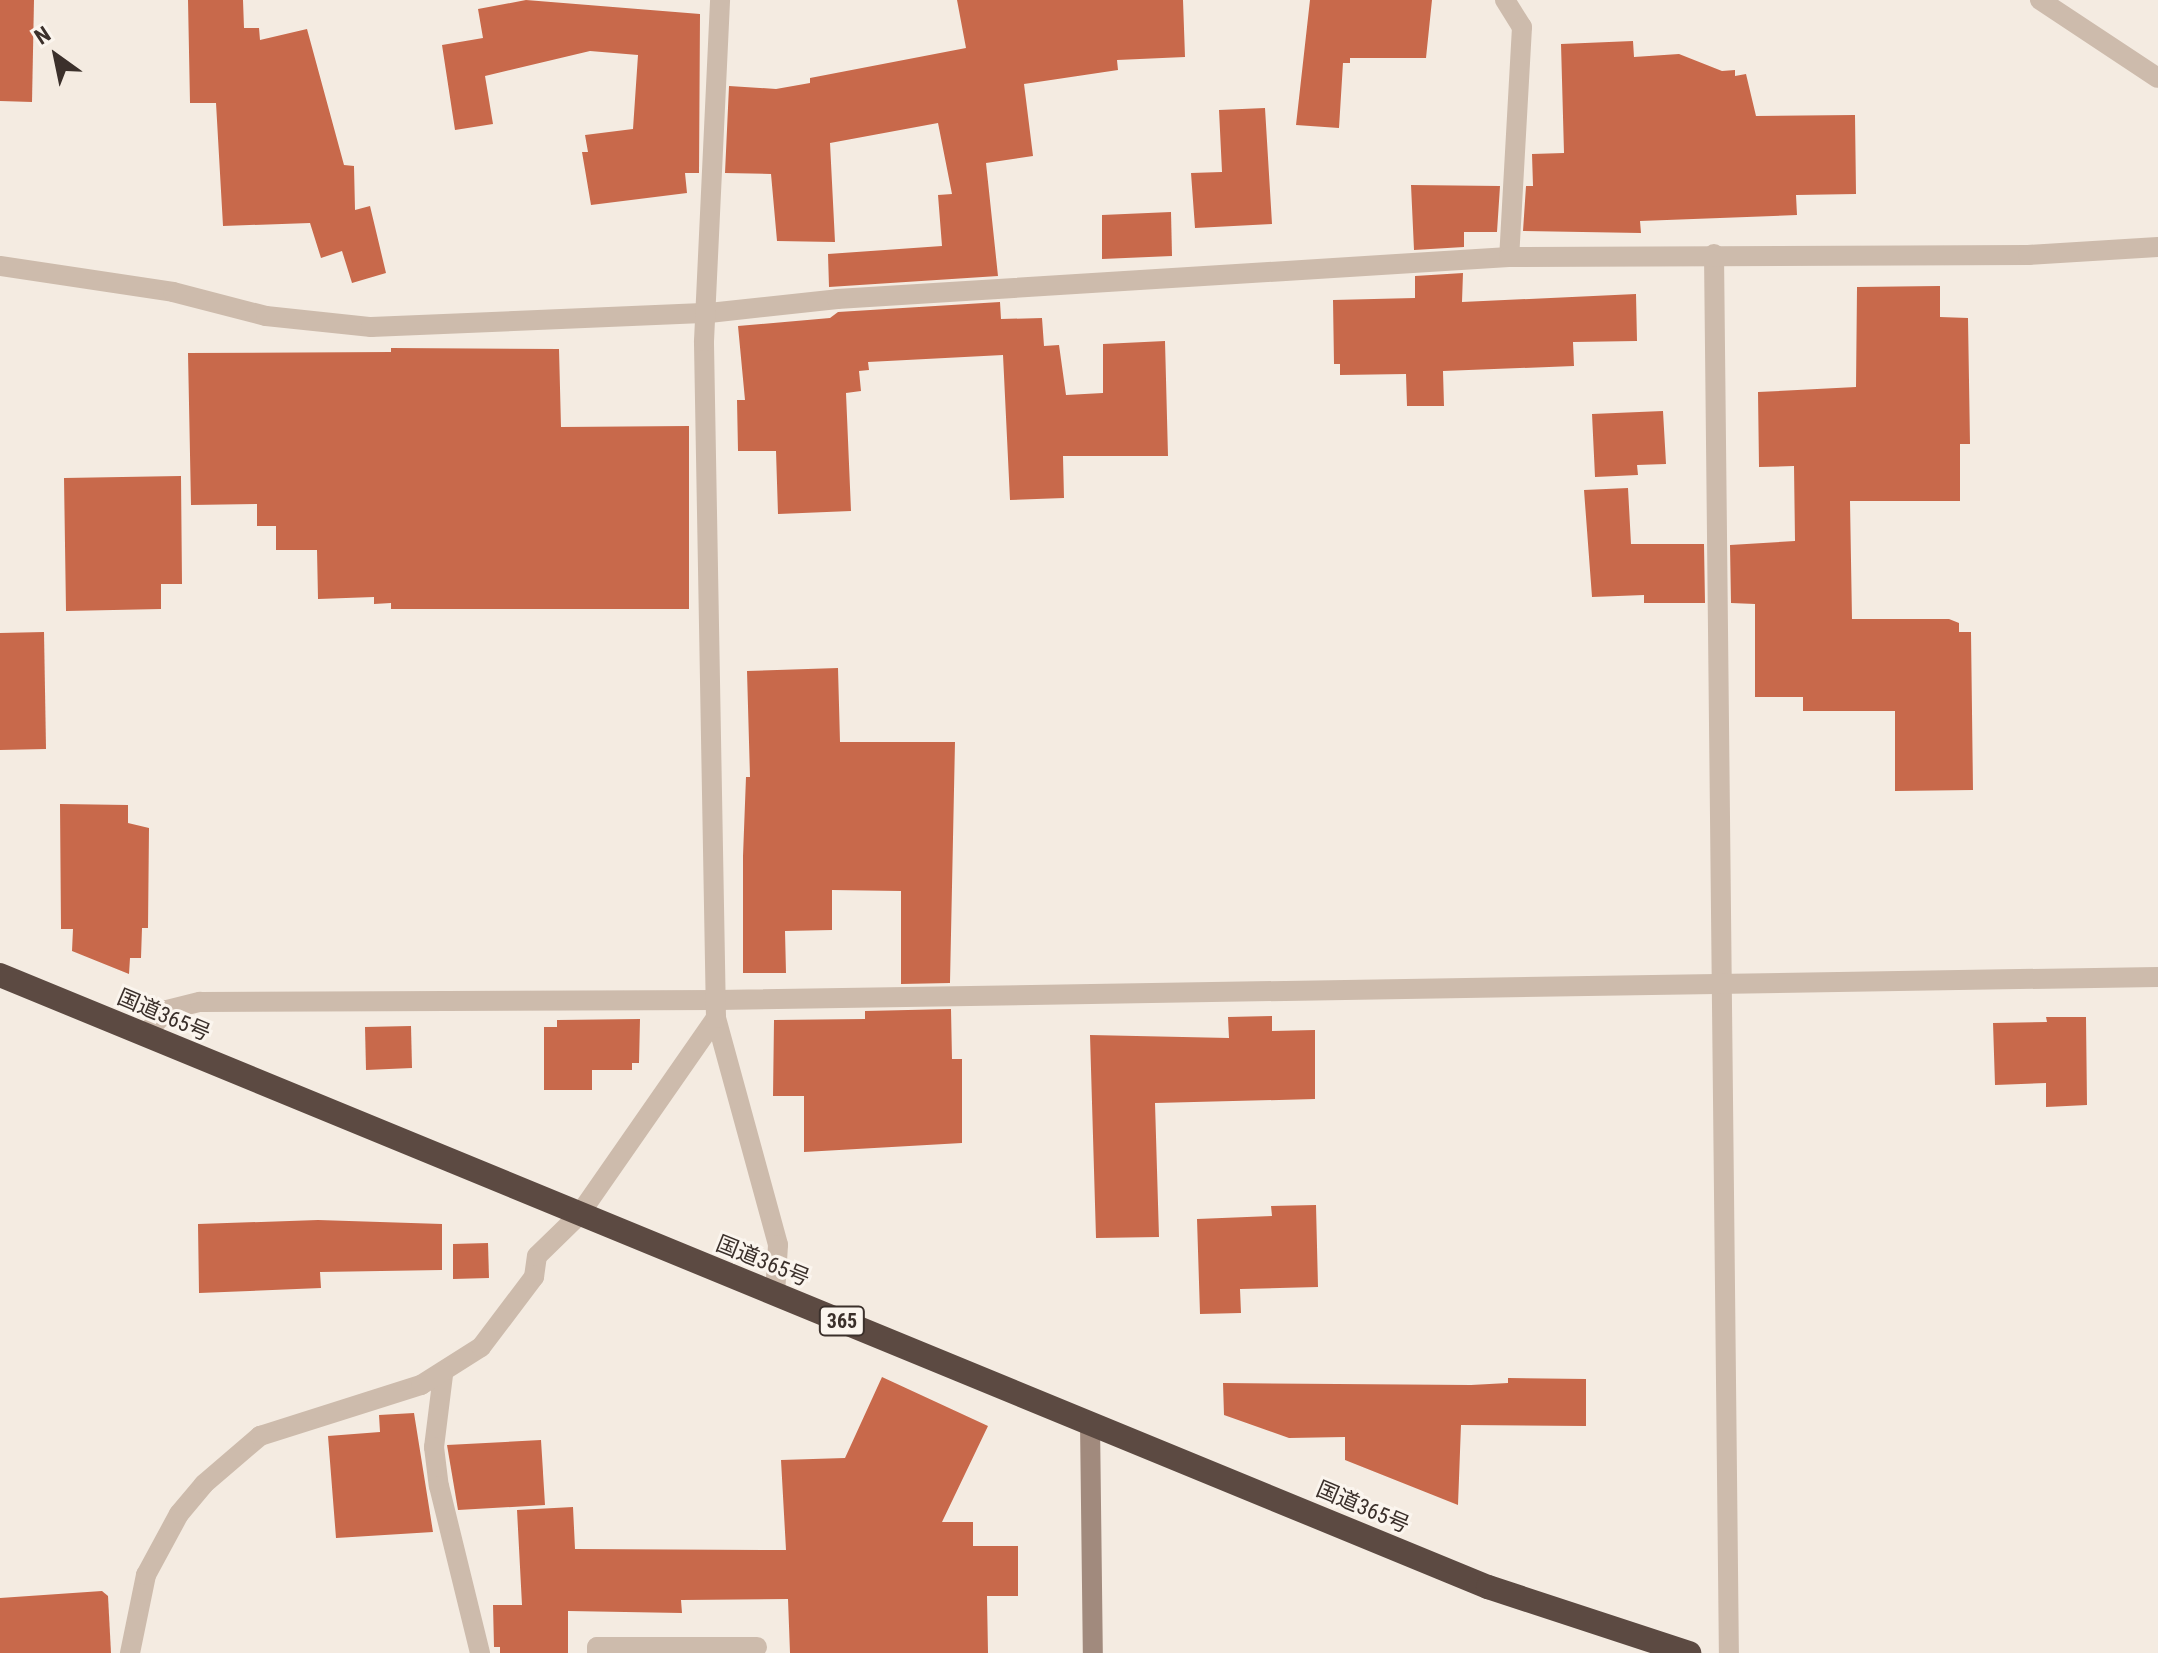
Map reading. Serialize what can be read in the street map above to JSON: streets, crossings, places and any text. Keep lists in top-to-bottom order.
{
  "streets": {
    "highway": ["国道365号", "365"]
  },
  "north": "top left"
}
